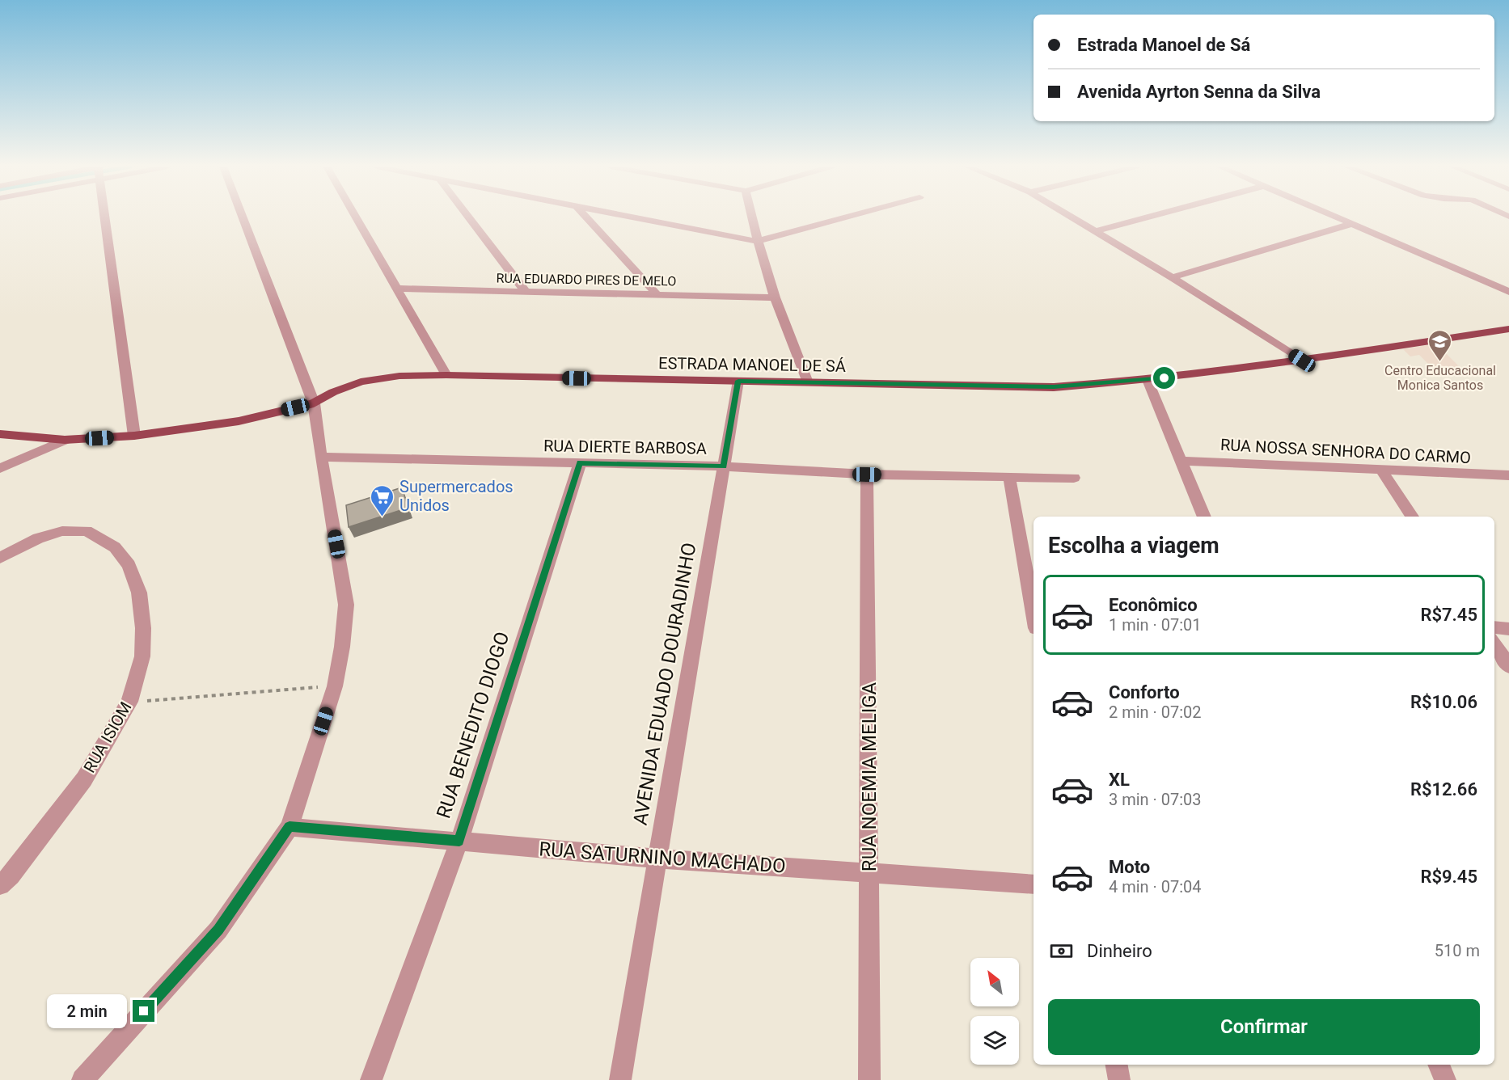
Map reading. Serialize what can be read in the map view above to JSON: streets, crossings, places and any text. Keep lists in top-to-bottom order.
{
  "streets": {
    "main road": ["ESTRADA MANOEL DE SÁ"],
    "street": [
      "RUA EDUARDO PIRES DE MELO",
      "RUA DIERTE BARBOSA",
      "RUA NOSSA SENHORA DO CARMO",
      "AVENIDA EDUADO DOURADINHO",
      "RUA BENEDITO DIOGO",
      "RUA ISIOM",
      "RUA NOEMIA MELIGA",
      "RUA SATURNINO MACHADO"
    ]
  },
  "crossings": [
    ["ESTRADA MANOEL DE SÁ", "AVENIDA EDUADO DOURADINHO"],
    ["RUA DIERTE BARBOSA", "AVENIDA EDUADO DOURADINHO"],
    ["RUA DIERTE BARBOSA", "RUA BENEDITO DIOGO"],
    ["RUA DIERTE BARBOSA", "RUA NOEMIA MELIGA"],
    ["AVENIDA EDUADO DOURADINHO", "RUA SATURNINO MACHADO"],
    ["RUA BENEDITO DIOGO", "RUA SATURNINO MACHADO"],
    ["RUA NOEMIA MELIGA", "RUA SATURNINO MACHADO"]
  ],
  "places": {
    "school or university": ["Centro Educacional Monica Santos"],
    "supermarket": ["Supermercados Unidos"]
  },
  "north": "top left",
  "page": {
    "banner": ["Estrada Manoel de Sá", "Avenida Ayrton Senna da Silva"],
    "heading": "Escolha a viagem",
    "list": [
      {
        "name": "Econômico",
        "note": "1 min · 07:01",
        "value": "R$7.45"
      },
      {
        "name": "Conforto",
        "note": "2 min · 07:02",
        "value": "R$10.06"
      },
      {
        "name": "XL",
        "note": "3 min · 07:03",
        "value": "R$12.66"
      },
      {
        "name": "Moto",
        "note": "4 min · 07:04",
        "value": "R$9.45"
      }
    ],
    "pay": ["Dinheiro", "510 m"],
    "buttons": "Confirmar",
    "bubble": "2 min"
  }
}
